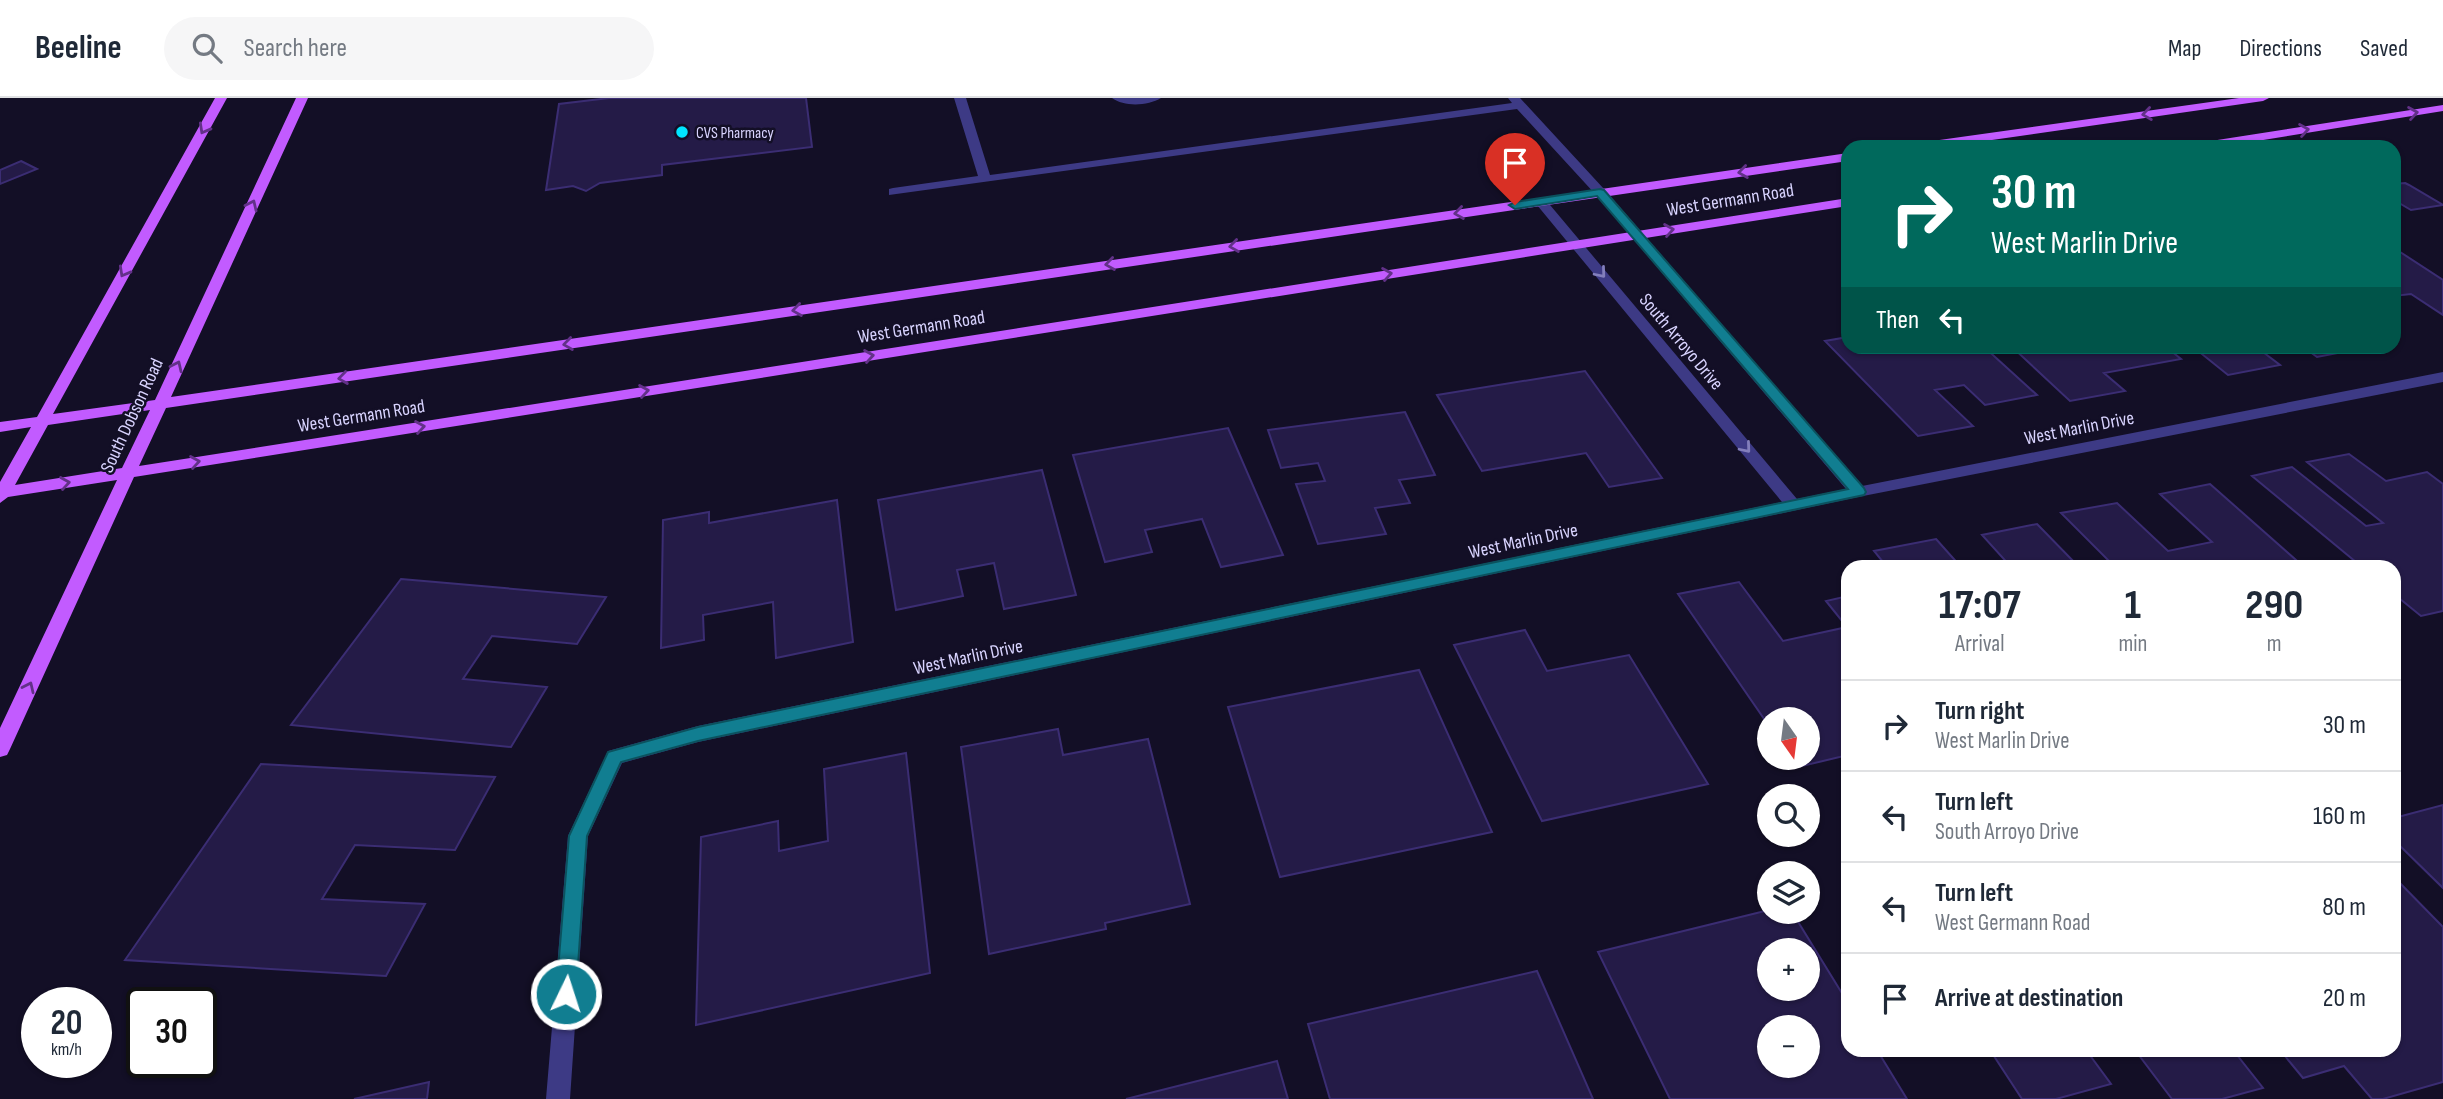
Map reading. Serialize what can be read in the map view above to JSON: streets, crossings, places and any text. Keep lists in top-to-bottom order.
{
  "streets": {
    "main road": ["West Germann Road", "South Dobson Road"],
    "street": ["South Arroyo Drive", "West Marlin Drive"]
  },
  "crossings": [
    ["West Germann Road", "South Arroyo Drive"],
    ["West Germann Road", "South Dobson Road"],
    ["South Arroyo Drive", "West Marlin Drive"]
  ],
  "places": ["CVS Pharmacy"],
  "north": "bottom",
  "page": {
    "header": "Beeline",
    "search": "Search here",
    "nav": ["Map", "Directions", "Saved"],
    "turn": ["30 m", "West Marlin Drive"],
    "then": "Then",
    "eta": [
      "17:07",
      "Arrival",
      "1",
      "min",
      "290",
      "m"
    ],
    "list": [
      {
        "name": "Turn right",
        "note": "West Marlin Drive",
        "value": "30 m"
      },
      {
        "name": "Turn left",
        "note": "South Arroyo Drive",
        "value": "160 m"
      },
      {
        "name": "Turn left",
        "note": "West Germann Road",
        "value": "80 m"
      },
      {
        "name": "Arrive at destination",
        "value": "20 m"
      }
    ],
    "map_buttons": ["+", "−"],
    "speed": "20 km/h",
    "limit": "30"
  }
}
